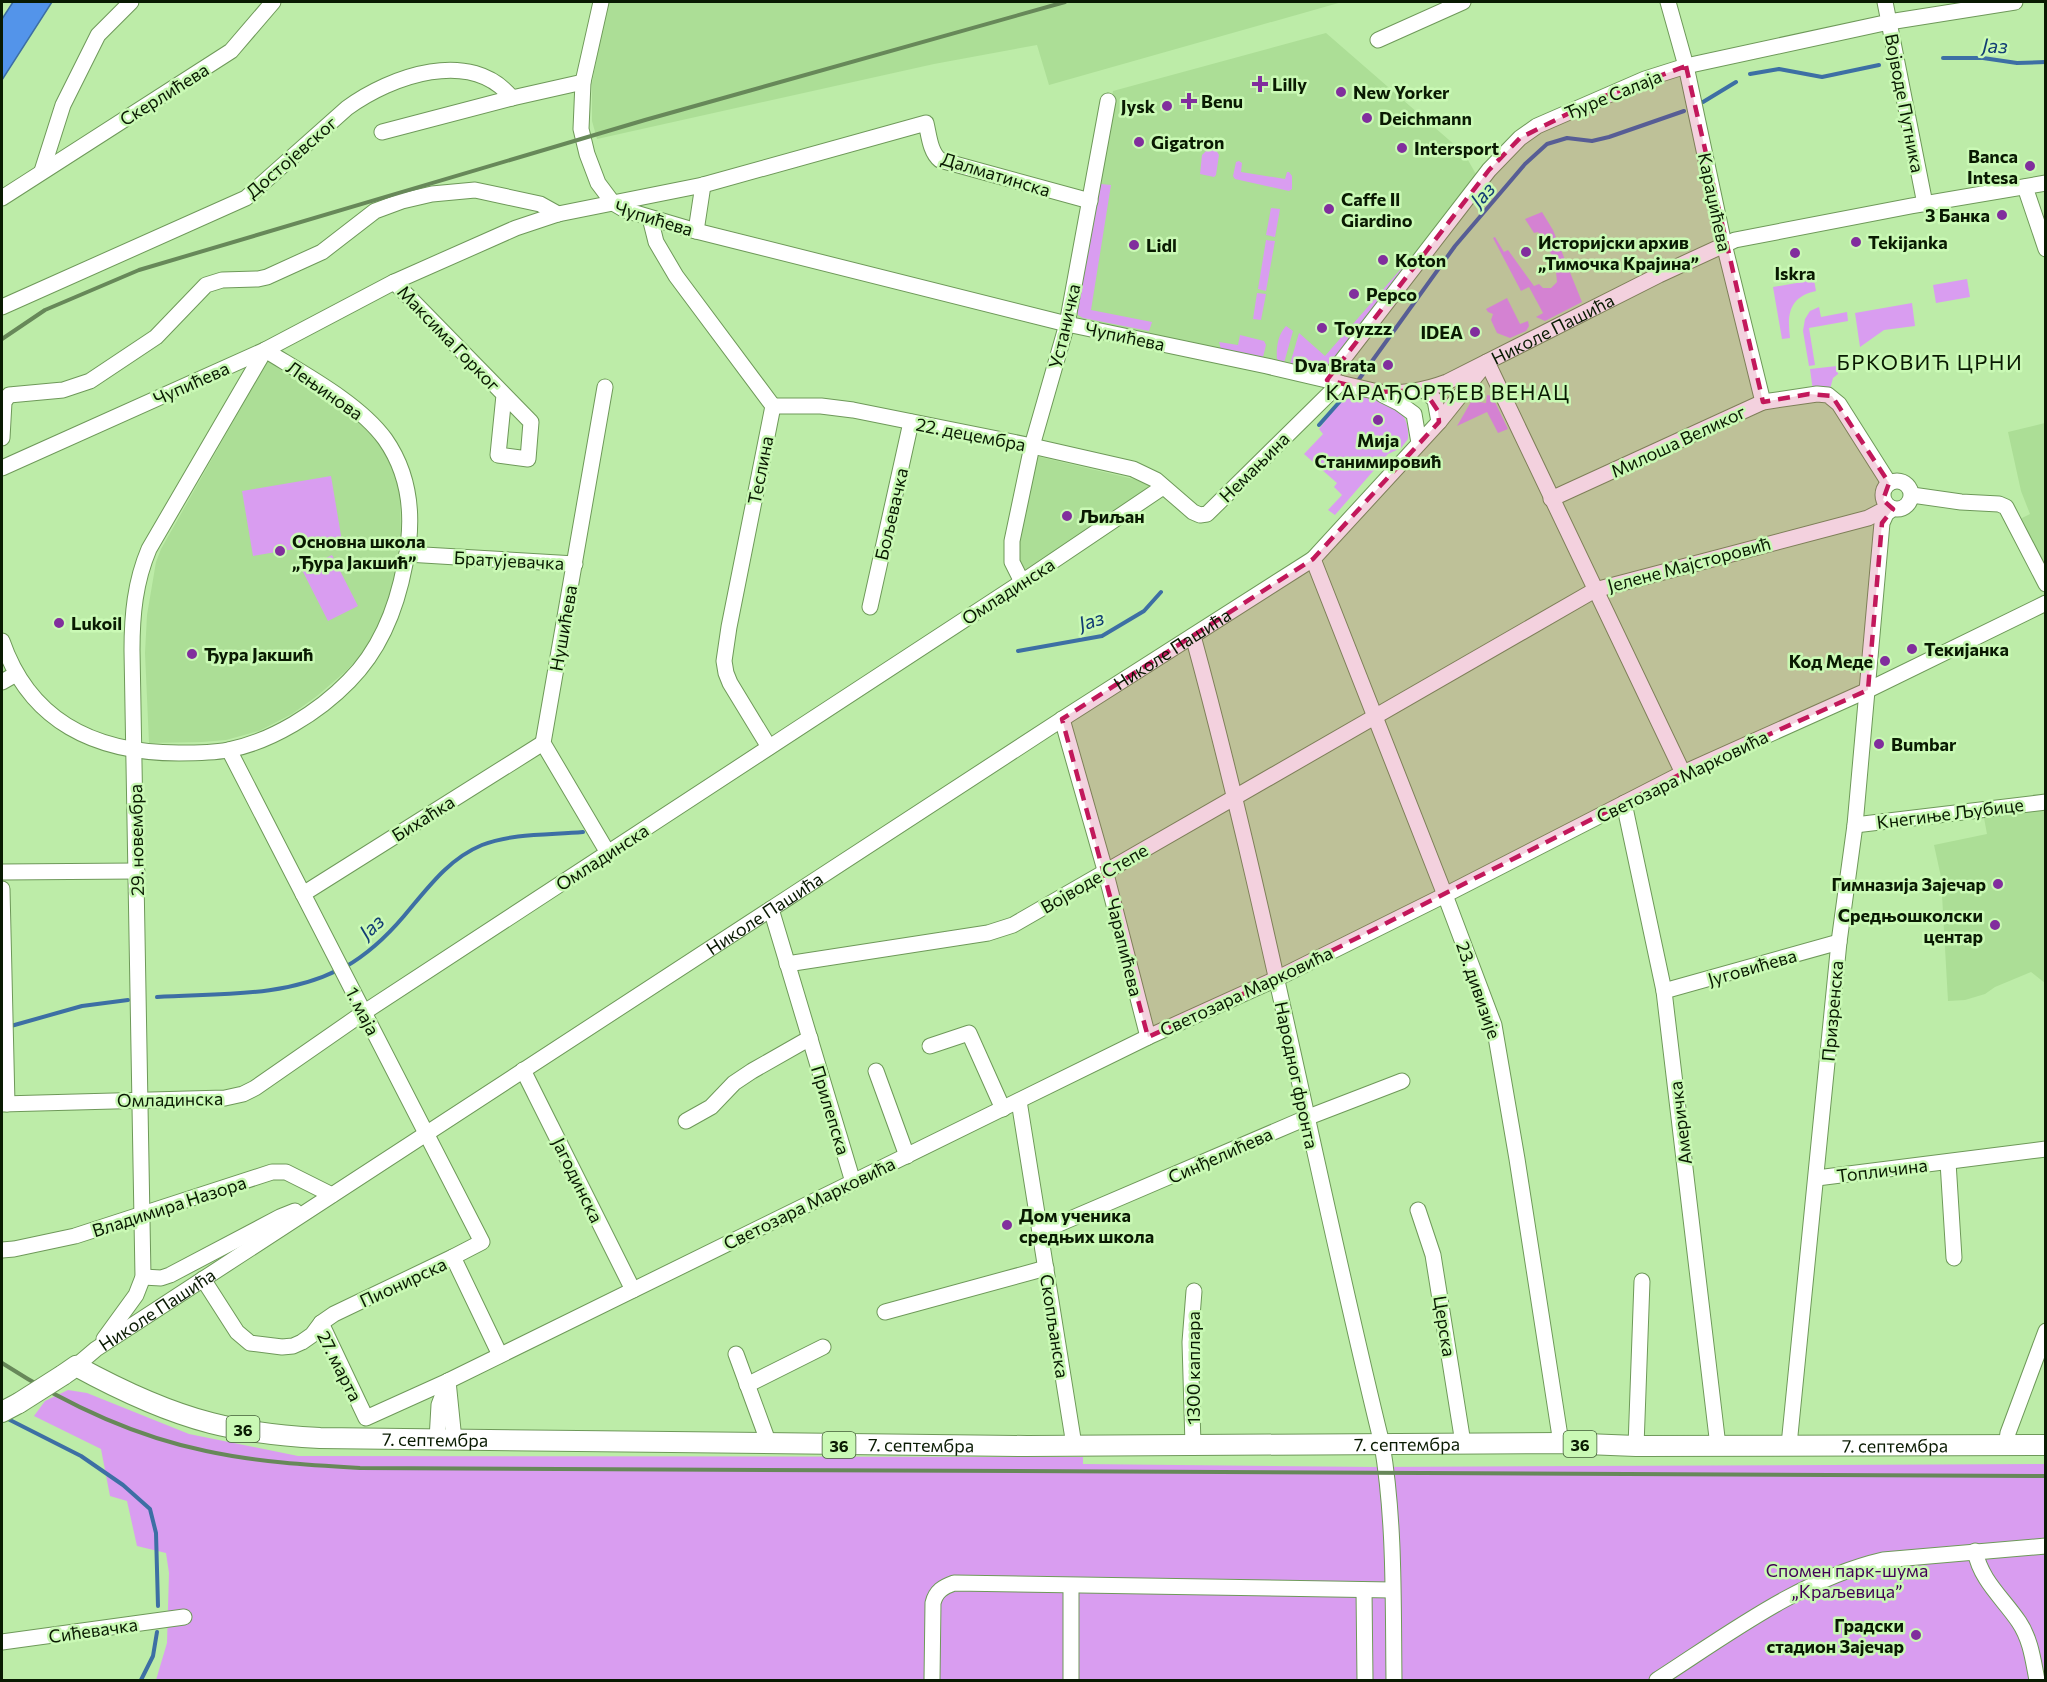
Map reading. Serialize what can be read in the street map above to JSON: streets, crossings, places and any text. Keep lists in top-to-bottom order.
{
  "streets": {
    "main road": ["Николе Пашића", "36", "7. септембра"],
    "street": [
      "Скерлићева",
      "Ђуре Салаја",
      "Војводе Путника",
      "Достојевског",
      "Далматинска",
      "Караџићева",
      "Чупићева",
      "Устаничка",
      "Максима Горког",
      "Лењинова",
      "22. децембра",
      "Милоша Великог",
      "Немањина",
      "Теслина",
      "Бољевачка",
      "Братујевачка",
      "Јелене Мајсторовић",
      "Омладинска",
      "Нушићева",
      "Светозара Марковића",
      "Кнегиње Љубице",
      "Бихаћка",
      "29. новембра",
      "Војводе Степе",
      "Чарапићева",
      "Југовићева",
      "23. дивизије",
      "1. маја",
      "Призренска",
      "Народног фронта",
      "Прилепска",
      "Америчка",
      "Синђелићева",
      "Топличина",
      "Јагодинска",
      "Владимира Назора",
      "Пионирска",
      "Скопљанска",
      "Церска",
      "27. марта",
      "1300 каплара",
      "Сићевачка"
    ]
  },
  "crossings": [
    ["Ђуре Салаја", "Војводе Путника"],
    ["Ђуре Салаја", "Караџићева"],
    ["Ђуре Салаја", "Чупићева"],
    ["Ђуре Салаја", "Немањина"],
    ["Војводе Путника", "Николе Пашића"],
    ["Далматинска", "Устаничка"],
    ["Караџићева", "Николе Пашића"],
    ["Караџићева", "Милоша Великог"],
    ["Чупићева", "Устаничка"],
    ["Чупићева", "Максима Горког"],
    ["Чупићева", "Лењинова"],
    ["Чупићева", "Немањина"],
    ["Чупићева", "29. новембра"],
    ["Устаничка", "22. децембра"],
    ["Устаничка", "Омладинска"],
    ["Николе Пашића", "29. новембра"],
    ["Николе Пашића", "Чарапићева"],
    ["Николе Пашића", "23. дивизије"],
    ["Николе Пашића", "1. маја"],
    ["Николе Пашића", "Народног фронта"],
    ["Николе Пашића", "Прилепска"],
    ["Николе Пашића", "Јагодинска"],
    ["Николе Пашића", "Владимира Назора"],
    ["Николе Пашића", "27. марта"],
    ["Николе Пашића", "7. септембра"],
    ["Лењинова", "Братујевачка"],
    ["Лењинова", "29. новембра"],
    ["Лењинова", "1. маја"],
    ["22. децембра", "Немањина"],
    ["22. децембра", "Теслина"],
    ["22. децембра", "Бољевачка"],
    ["22. децембра", "Омладинска"],
    ["Милоша Великог", "Јелене Мајсторовић"],
    ["Милоша Великог", "Призренска"],
    ["Немањина", "Омладинска"],
    ["Теслина", "Омладинска"],
    ["Братујевачка", "Нушићева"],
    ["Јелене Мајсторовић", "Војводе Степе"],
    ["Јелене Мајсторовић", "23. дивизије"],
    ["Јелене Мајсторовић", "Призренска"],
    ["Омладинска", "29. новембра"],
    ["Омладинска", "1. маја"],
    ["Нушићева", "Бихаћка"],
    ["Светозара Марковића", "Чарапићева"],
    ["Светозара Марковића", "23. дивизије"],
    ["Светозара Марковића", "Призренска"],
    ["Светозара Марковића", "Народног фронта"],
    ["Светозара Марковића", "Прилепска"],
    ["Светозара Марковића", "Америчка"],
    ["Светозара Марковића", "Јагодинска"],
    ["Светозара Марковића", "Пионирска"],
    ["Светозара Марковића", "Скопљанска"],
    ["Светозара Марковића", "27. марта"],
    ["Кнегиње Љубице", "Призренска"],
    ["Бихаћка", "1. маја"],
    ["29. новембра", "Владимира Назора"],
    ["Војводе Степе", "Чарапићева"],
    ["Војводе Степе", "23. дивизије"],
    ["Војводе Степе", "Народног фронта"],
    ["Војводе Степе", "Прилепска"],
    ["Југовићева", "Призренска"],
    ["Југовићева", "Америчка"],
    ["23. дивизије", "7. септембра"],
    ["1. маја", "Пионирска"],
    ["Призренска", "Топличина"],
    ["Призренска", "7. септембра"],
    ["Народног фронта", "Синђелићева"],
    ["Народног фронта", "7. септембра"],
    ["Америчка", "7. септембра"],
    ["Синђелићева", "Скопљанска"],
    ["Пионирска", "27. марта"],
    ["Скопљанска", "7. септембра"],
    ["Церска", "7. септембра"],
    ["1300 каплара", "7. септембра"]
  ],
  "districts": ["БРКОВИЋ ЦРНИ", "КАРАЂОРЂЕВ ВЕНАЦ"],
  "water": ["Јаз"],
  "parks": ["Спомен парк-шума „Краљевица”"],
  "places": {
    "health": ["Lilly", "Benu"],
    "other": [
      "New Yorker",
      "Jysk",
      "Deichmann",
      "Gigatron",
      "Intersport",
      "Banca Intesa",
      "Caffe Il Giardino",
      "3 Банка",
      "Tekijanka",
      "Lidl",
      "Историјски архив „Тимочка Крајина”",
      "Iskra",
      "Koton",
      "Pepco",
      "Toyzzz",
      "IDEA",
      "Dva Brata",
      "Мија Станимировић",
      "Љиљан",
      "Основна школа „Ђура Јакшић”",
      "Lukoil",
      "Текијанка",
      "Ђура Јакшић",
      "Код Меде",
      "Bumbar",
      "Гимназија Зајечар",
      "Средњошколски центар",
      "Дом ученика средњих школа",
      "Градски стадион Зајечар"
    ]
  }
}
